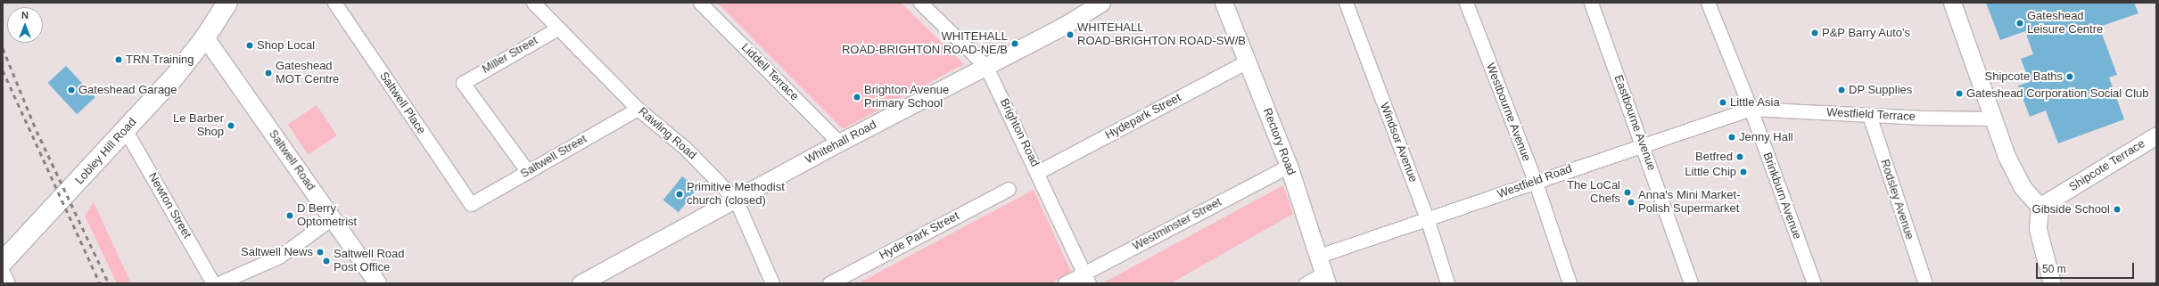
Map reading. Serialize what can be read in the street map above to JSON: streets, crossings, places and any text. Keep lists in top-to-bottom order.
{
  "streets": {
    "main road": ["Lobley Hill Road"],
    "street": [
      "Miller Street",
      "Liddell Terrace",
      "Saltwell Place",
      "Westbourne Avenue",
      "Westfield Terrace",
      "Hydepark Street",
      "Eastbourne Avenue",
      "Brighton Road",
      "Rawling Road",
      "Rectory Road",
      "Whitehall Road",
      "Windsor Avenue",
      "Saltwell Street",
      "Saltwell Road",
      "Shipcote Terrace",
      "Westfield Road",
      "Brinkburn Avenue",
      "Rodsley Avenue",
      "Newton Street",
      "Westminster Street",
      "Hyde Park Street"
    ]
  },
  "crossings": [
    ["Miller Street", "Rawling Road"],
    ["Miller Street", "Saltwell Street"],
    ["Liddell Terrace", "Whitehall Road"],
    ["Saltwell Place", "Saltwell Street"],
    ["Westbourne Avenue", "Westfield Road"],
    ["Westfield Terrace", "Westfield Road"],
    ["Westfield Terrace", "Brinkburn Avenue"],
    ["Westfield Terrace", "Rodsley Avenue"],
    ["Hydepark Street", "Brighton Road"],
    ["Hydepark Street", "Rectory Road"],
    ["Eastbourne Avenue", "Westfield Road"],
    ["Brighton Road", "Whitehall Road"],
    ["Brighton Road", "Westminster Street"],
    ["Rawling Road", "Whitehall Road"],
    ["Rawling Road", "Saltwell Street"],
    ["Rectory Road", "Westfield Road"],
    ["Rectory Road", "Westminster Street"],
    ["Windsor Avenue", "Westfield Road"],
    ["Lobley Hill Road", "Saltwell Road"],
    ["Lobley Hill Road", "Newton Street"],
    ["Westfield Road", "Brinkburn Avenue"]
  ],
  "places": [
    "Gateshead Leisure Centre",
    "P&P Barry Auto's",
    "WHITEHALL ROAD-BRIGHTON ROAD-SW/B",
    "WHITEHALL ROAD-BRIGHTON ROAD-NE/B",
    "Shop Local",
    "TRN Training",
    "Gateshead MOT Centre",
    "Shipcote Baths",
    "Gateshead Garage",
    "DP Supplies",
    "Gateshead Corporation Social Club",
    "Brighton Avenue Primary School",
    "Little Asia",
    "Le Barber Shop",
    "Jenny Hall",
    "Betfred",
    "Little Chip",
    "The LoCal Chefs",
    "Primitive Methodist church (closed)",
    "Anna's Mini Market- Polish Supermarket",
    "Gibside School",
    "D Berry Optometrist",
    "Saltwell News",
    "Saltwell Road Post Office"
  ],
  "scale_bar": "50 m",
  "north": "top"
}
